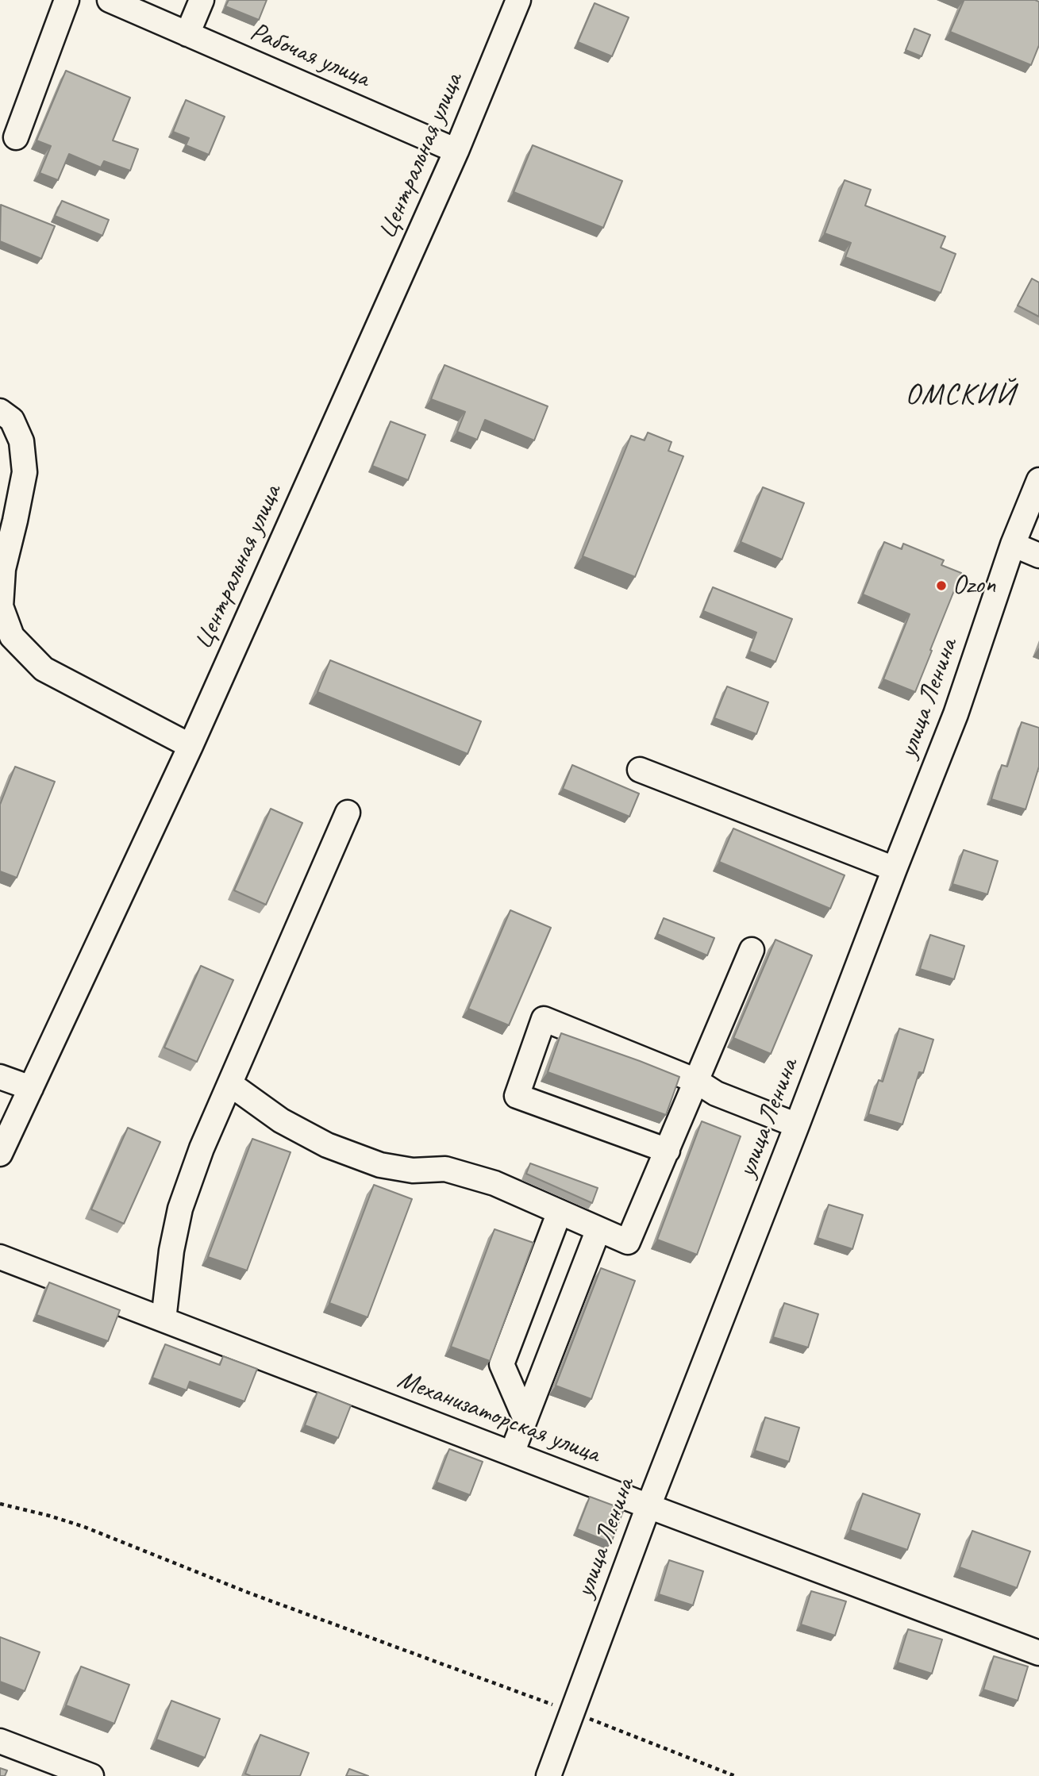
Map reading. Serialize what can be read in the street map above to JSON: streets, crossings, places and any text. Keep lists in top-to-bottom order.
{
  "streets": {
    "street": [
      "Рабочая улица",
      "Центральная улица",
      "улица Ленина",
      "Механизаторская улица"
    ]
  },
  "crossings": [
    ["Рабочая улица", "Центральная улица"],
    ["улица Ленина", "Механизаторская улица"]
  ],
  "districts": ["ОМСКИЙ"],
  "places": ["Ozon"]
}
